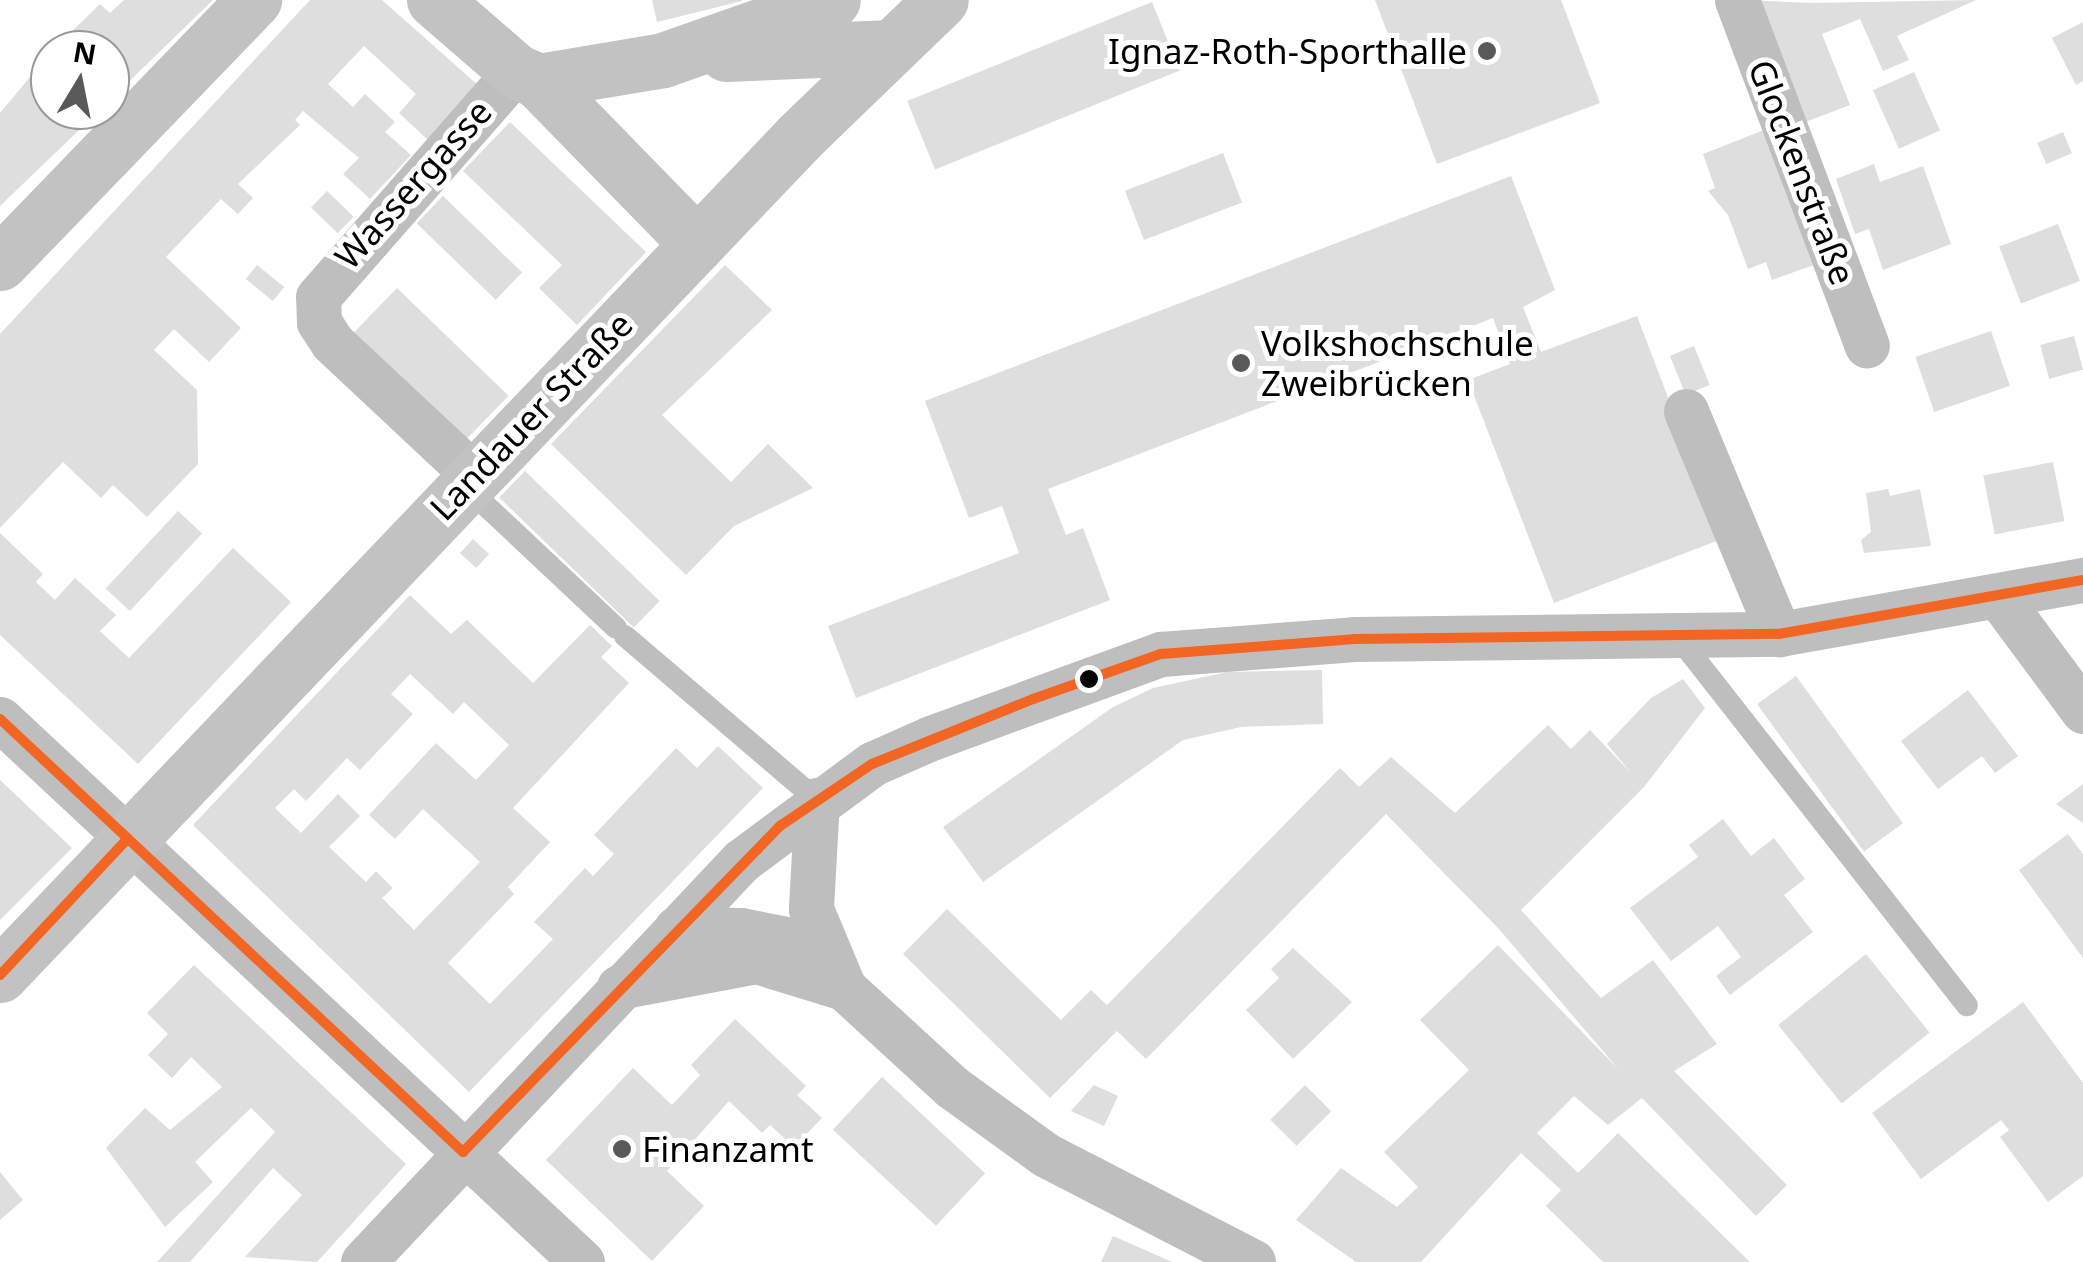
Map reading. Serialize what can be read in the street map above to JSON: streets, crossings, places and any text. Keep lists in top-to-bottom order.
{
  "streets": {
    "main road": ["Landauer Straße"],
    "street": ["Glockenstraße", "Wassergasse"]
  },
  "crossings": [
    ["Wassergasse", "Landauer Straße"]
  ],
  "places": ["Ignaz-Roth-Sporthalle", "Volkshochschule Zweibrücken", "Finanzamt"],
  "north": "top"
}
